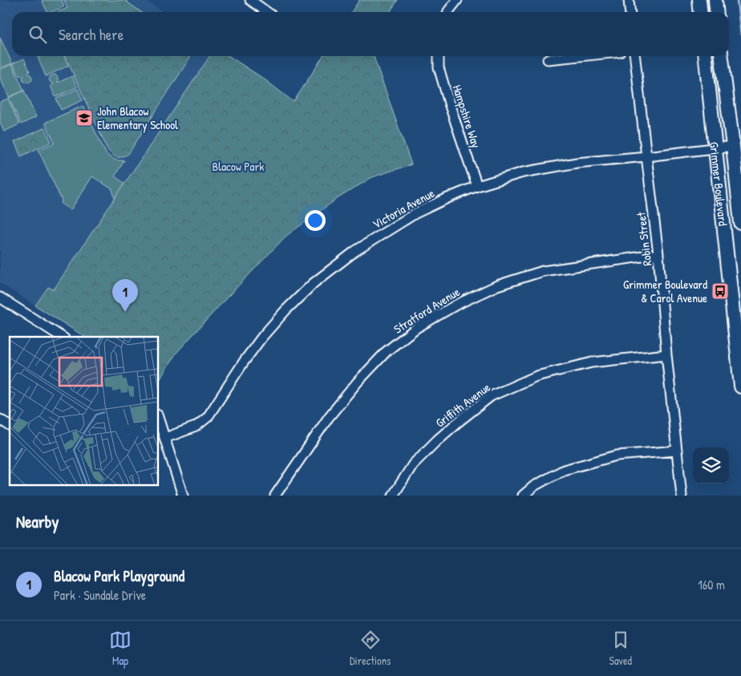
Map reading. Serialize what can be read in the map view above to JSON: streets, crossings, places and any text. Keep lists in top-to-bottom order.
{
  "streets": {
    "main road": ["Grimmer Boulevard"],
    "street": [
      "Hampshire Way",
      "Victoria Avenue",
      "Robin Street",
      "Stratford Avenue",
      "Griffith Avenue"
    ]
  },
  "crossings": [
    ["Hampshire Way", "Victoria Avenue"],
    ["Grimmer Boulevard", "Victoria Avenue"],
    ["Victoria Avenue", "Robin Street"],
    ["Robin Street", "Stratford Avenue"],
    ["Robin Street", "Griffith Avenue"]
  ],
  "parks": ["Blacow Park"],
  "places": {
    "school or university": ["John Blacow Elementary School"],
    "bus stop": ["Grimmer Boulevard & Carol Avenue"]
  },
  "page": {
    "search": "Search here",
    "pins": "1",
    "heading": "Nearby",
    "list": [
      {
        "mark": "1",
        "name": "Blacow Park Playground",
        "note": "Park · Sundale Drive",
        "value": "160 m"
      }
    ],
    "nav": ["Map", "Directions", "Saved"]
  }
}
